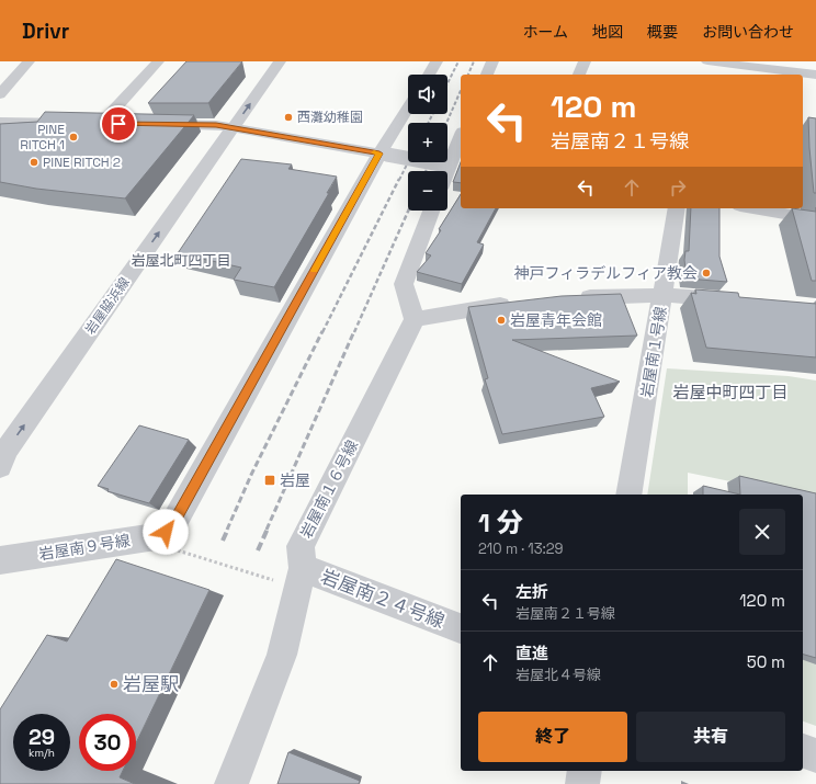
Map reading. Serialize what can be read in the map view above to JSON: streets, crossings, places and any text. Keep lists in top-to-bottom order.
{
  "streets": {
    "street": [
      "岩屋脇浜線",
      "岩屋南１号線",
      "岩屋南１６号線",
      "岩屋南９号線",
      "岩屋南２４号線"
    ]
  },
  "crossings": [
    ["岩屋南１６号線", "岩屋南２４号線"]
  ],
  "one_way": ["岩屋脇浜線"],
  "districts": ["岩屋北町四丁目", "岩屋中町四丁目"],
  "places": {
    "other": [
      "西灘幼稚園",
      "PINE RITCH 1",
      "PINE RITCH 2",
      "神戸フィラデルフィア教会",
      "岩屋青年会館",
      "岩屋駅"
    ],
    "transit": ["岩屋"]
  },
  "page": {
    "header": "Drivr",
    "nav": [
      "ホーム",
      "地図",
      "概要",
      "お問い合わせ"
    ],
    "map_buttons": ["+", "−"],
    "turn": ["120 m", "岩屋南２１号線"],
    "heading": ["1 分", "210 m · 13:29"],
    "list": [
      {
        "name": "左折",
        "note": "岩屋南２１号線",
        "value": "120 m"
      },
      {
        "name": "直進",
        "note": "岩屋北４号線",
        "value": "50 m"
      }
    ],
    "buttons": ["終了", "共有"],
    "speed": "29 km/h",
    "limit": "30"
  }
}
